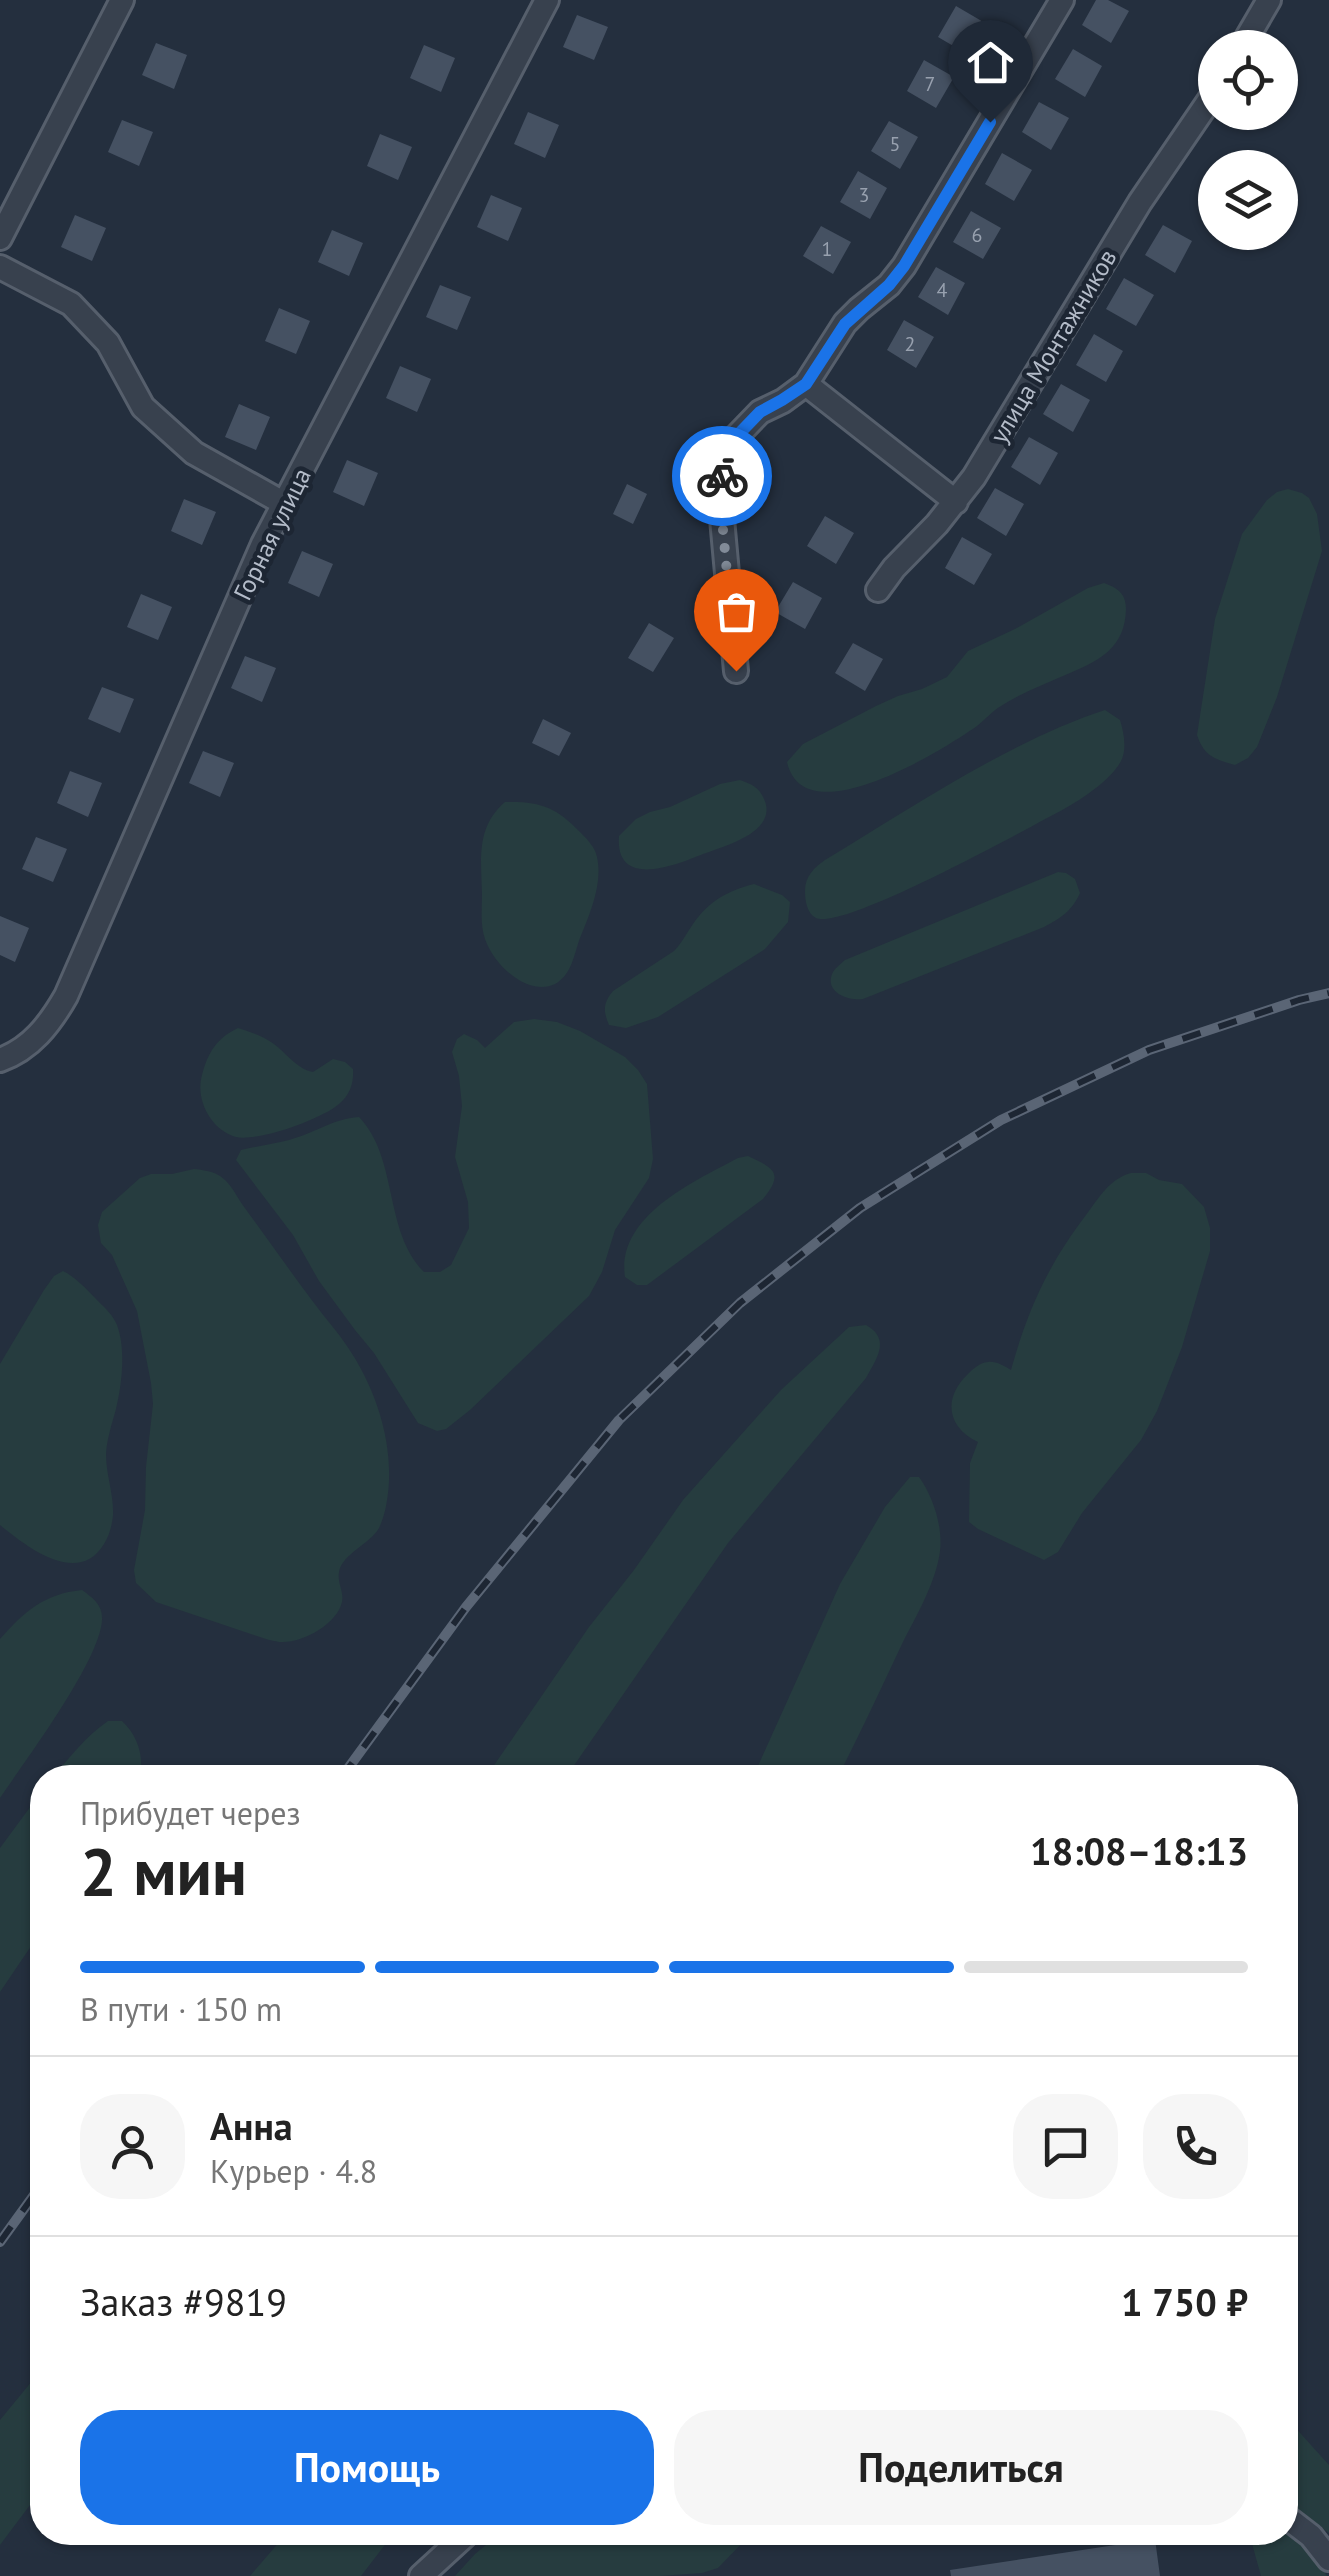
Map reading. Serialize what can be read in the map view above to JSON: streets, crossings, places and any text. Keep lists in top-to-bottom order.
{
  "streets": {
    "street": ["улица Монтажников", "Горная улица"]
  },
  "house_numbers": [
    "7",
    "5",
    "3",
    "6",
    "1",
    "4",
    "2"
  ],
  "page": {
    "heading": ["2 мин", "Прибудет через", "18:08–18:13"],
    "panel": [
      "Анна",
      "Курьер · 4.8",
      "Заказ #9819",
      "1 750 ₽"
    ],
    "bar": "В пути · 150 m",
    "buttons": ["Помощь", "Поделиться"]
  }
}
